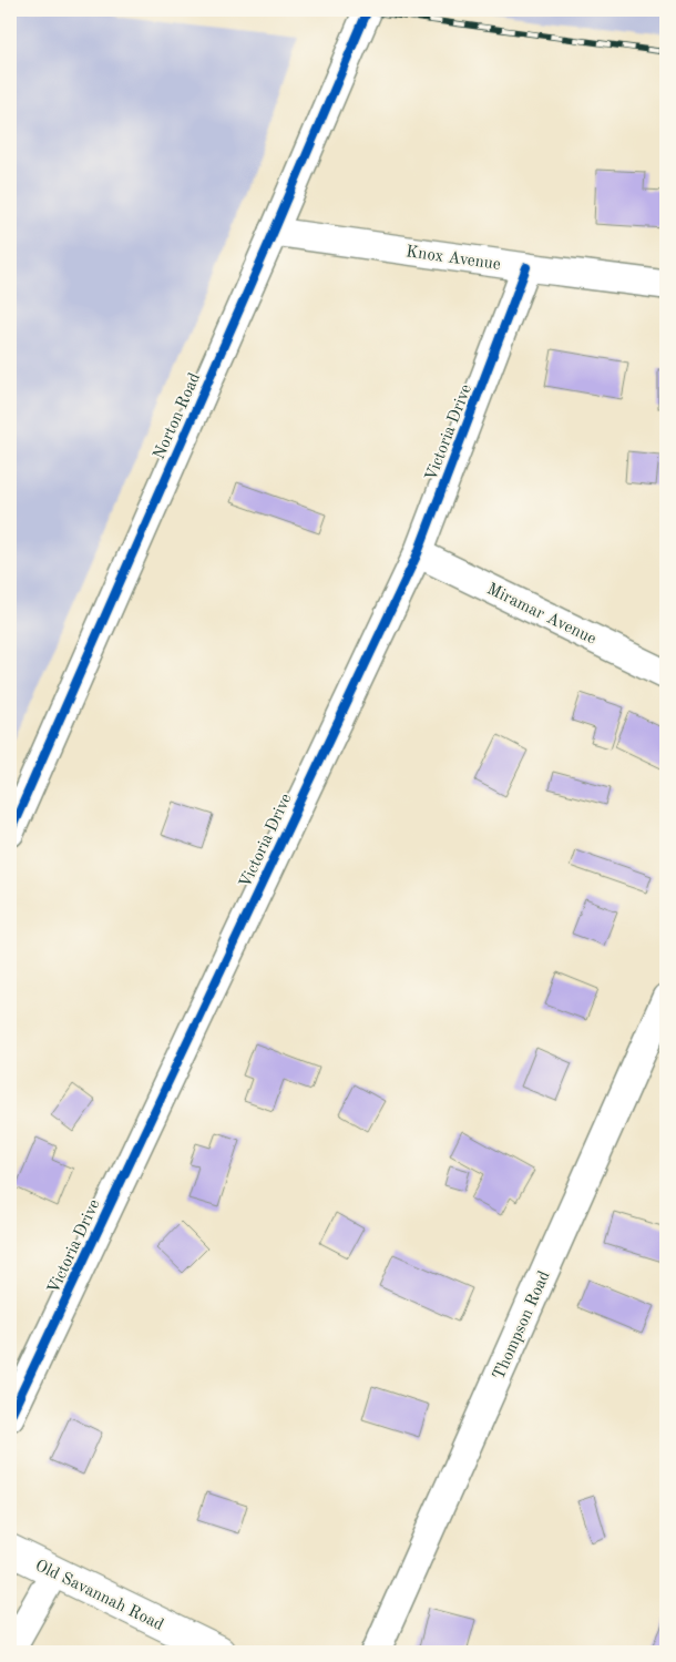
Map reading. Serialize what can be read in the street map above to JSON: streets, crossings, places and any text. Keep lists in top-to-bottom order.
{
  "streets": {
    "main road": ["Old Savannah Road"],
    "street": [
      "Knox Avenue",
      "Norton Road",
      "Victoria Drive",
      "Miramar Avenue",
      "Thompson Road"
    ]
  },
  "crossings": [
    ["Knox Avenue", "Norton Road"],
    ["Knox Avenue", "Victoria Drive"],
    ["Victoria Drive", "Miramar Avenue"]
  ]
}
